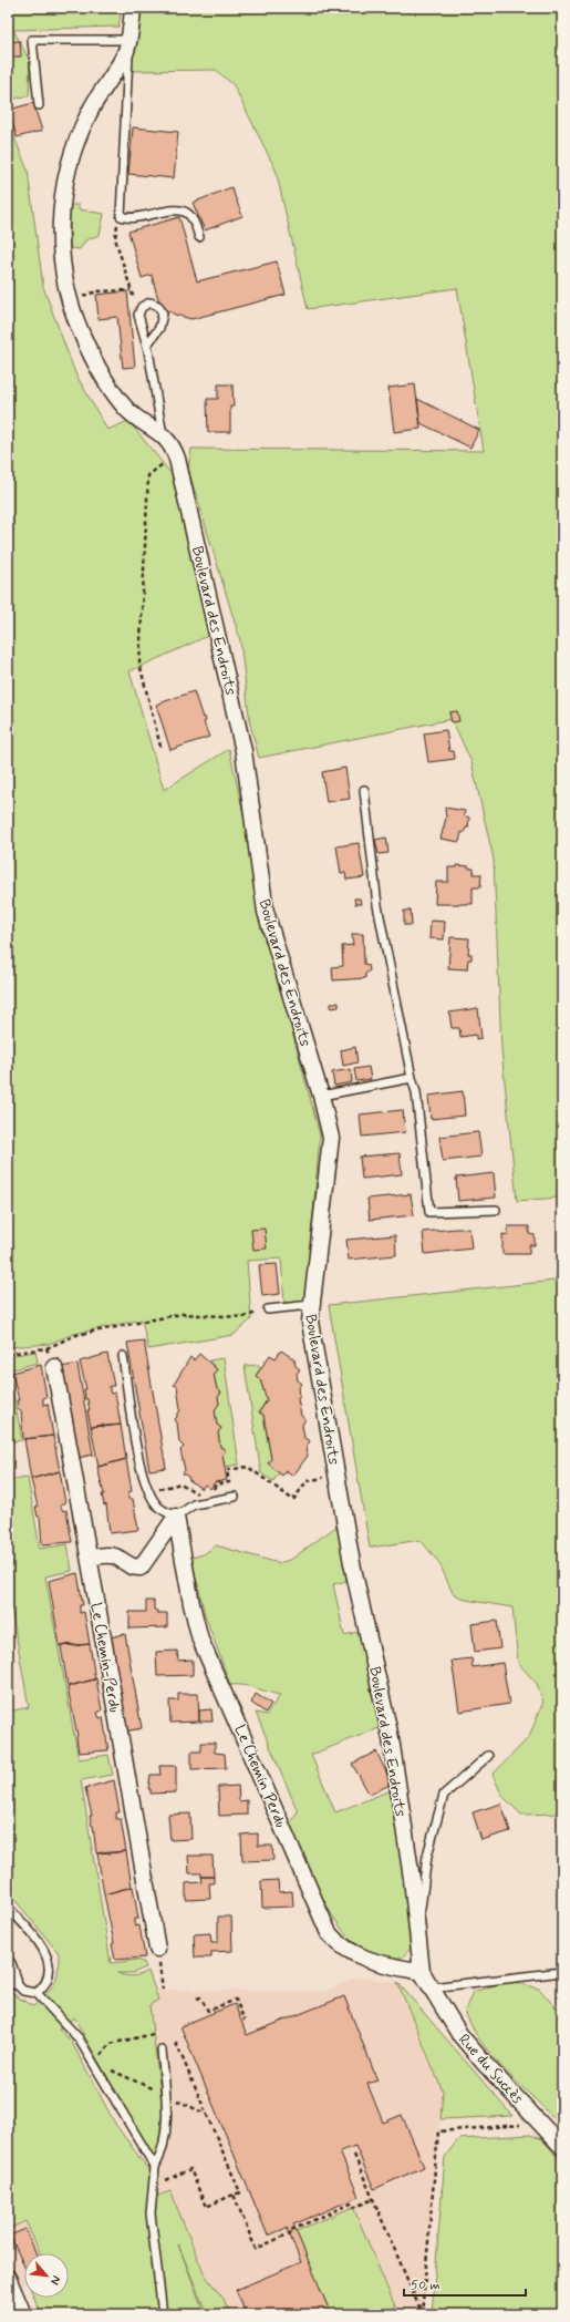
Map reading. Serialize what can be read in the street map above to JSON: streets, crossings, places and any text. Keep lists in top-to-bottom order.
{
  "streets": {
    "street": [
      "Boulevard des Endroits",
      "Le Chemin-Perdu",
      "Le Chemin Perdu",
      "Rue du Succès"
    ]
  },
  "crossings": [
    ["Boulevard des Endroits", "Rue du Succès"],
    ["Le Chemin Perdu", "Rue du Succès"]
  ],
  "scale_bar": "50 m",
  "north": "bottom right"
}
